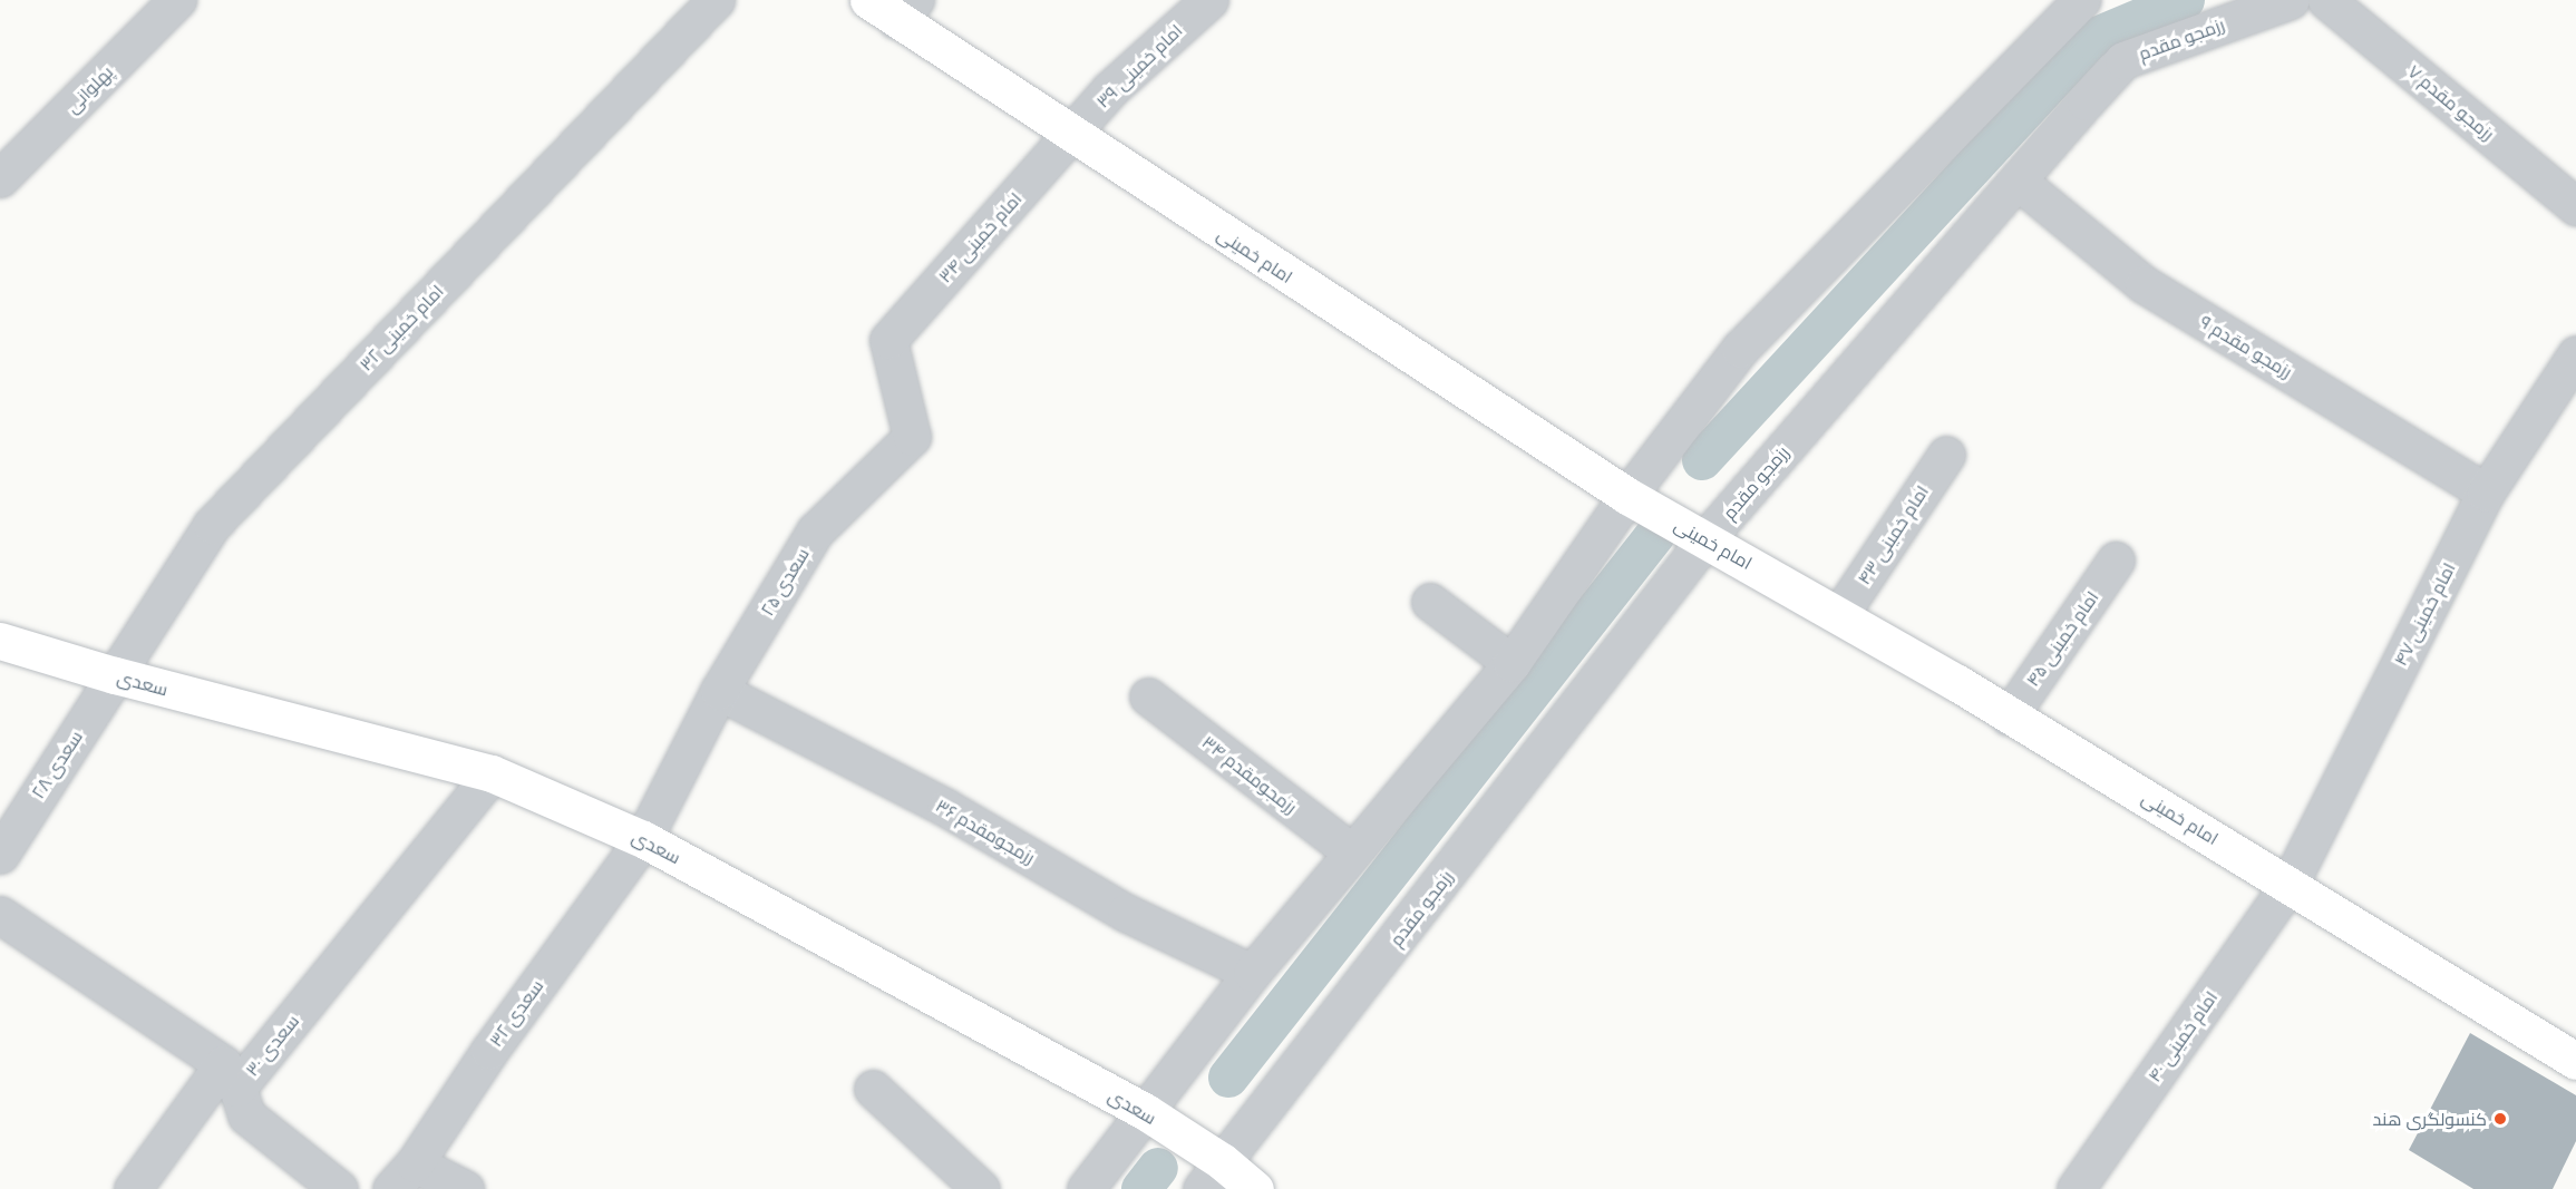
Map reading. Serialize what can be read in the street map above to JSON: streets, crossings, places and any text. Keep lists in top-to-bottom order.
{
  "streets": {
    "main road": ["امام خمینی", "سعدی"],
    "street": [
      "رزمجو مقدم",
      "امام خمینی ۳۹",
      "پهلوانی",
      "رزمجو مقدم ۷",
      "امام خمینی ۳۴",
      "امام خمینی ۳۲",
      "رزمجو مقدم ۹",
      "امام خمینی ۴۳",
      "سعدی ۲۵",
      "امام خمینی ۴۷",
      "امام خمینی ۴۵",
      "سعدی ۲۸",
      "رزمجومقدم ۳۴",
      "رزمجومقدم ۳۶",
      "سعدی ۳۲",
      "امام خمینی ۴۰",
      "سعدی ۳۰"
    ]
  },
  "crossings": [
    ["رزمجو مقدم", "امام خمینی"],
    ["رزمجو مقدم", "رزمجو مقدم ۹"],
    ["رزمجو مقدم", "سعدی"],
    ["امام خمینی ۳۹", "امام خمینی ۳۴"],
    ["امام خمینی ۳۹", "امام خمینی"],
    ["امام خمینی ۳۴", "امام خمینی"],
    ["امام خمینی ۳۴", "سعدی ۲۵"],
    ["امام خمینی", "امام خمینی ۴۳"],
    ["امام خمینی", "امام خمینی ۴۷"],
    ["امام خمینی", "امام خمینی ۴۵"],
    ["امام خمینی", "امام خمینی ۴۰"],
    ["امام خمینی ۳۲", "سعدی"],
    ["امام خمینی ۳۲", "سعدی ۲۸"],
    ["رزمجو مقدم ۹", "امام خمینی ۴۷"],
    ["سعدی ۲۵", "سعدی"],
    ["سعدی ۲۵", "رزمجومقدم ۳۶"],
    ["سعدی ۲۵", "سعدی ۳۲"],
    ["امام خمینی ۴۷", "امام خمینی ۴۰"],
    ["سعدی", "سعدی ۲۸"],
    ["سعدی", "سعدی ۳۲"],
    ["سعدی", "سعدی ۳۰"]
  ],
  "places": ["کنسولگری هند"]
}
